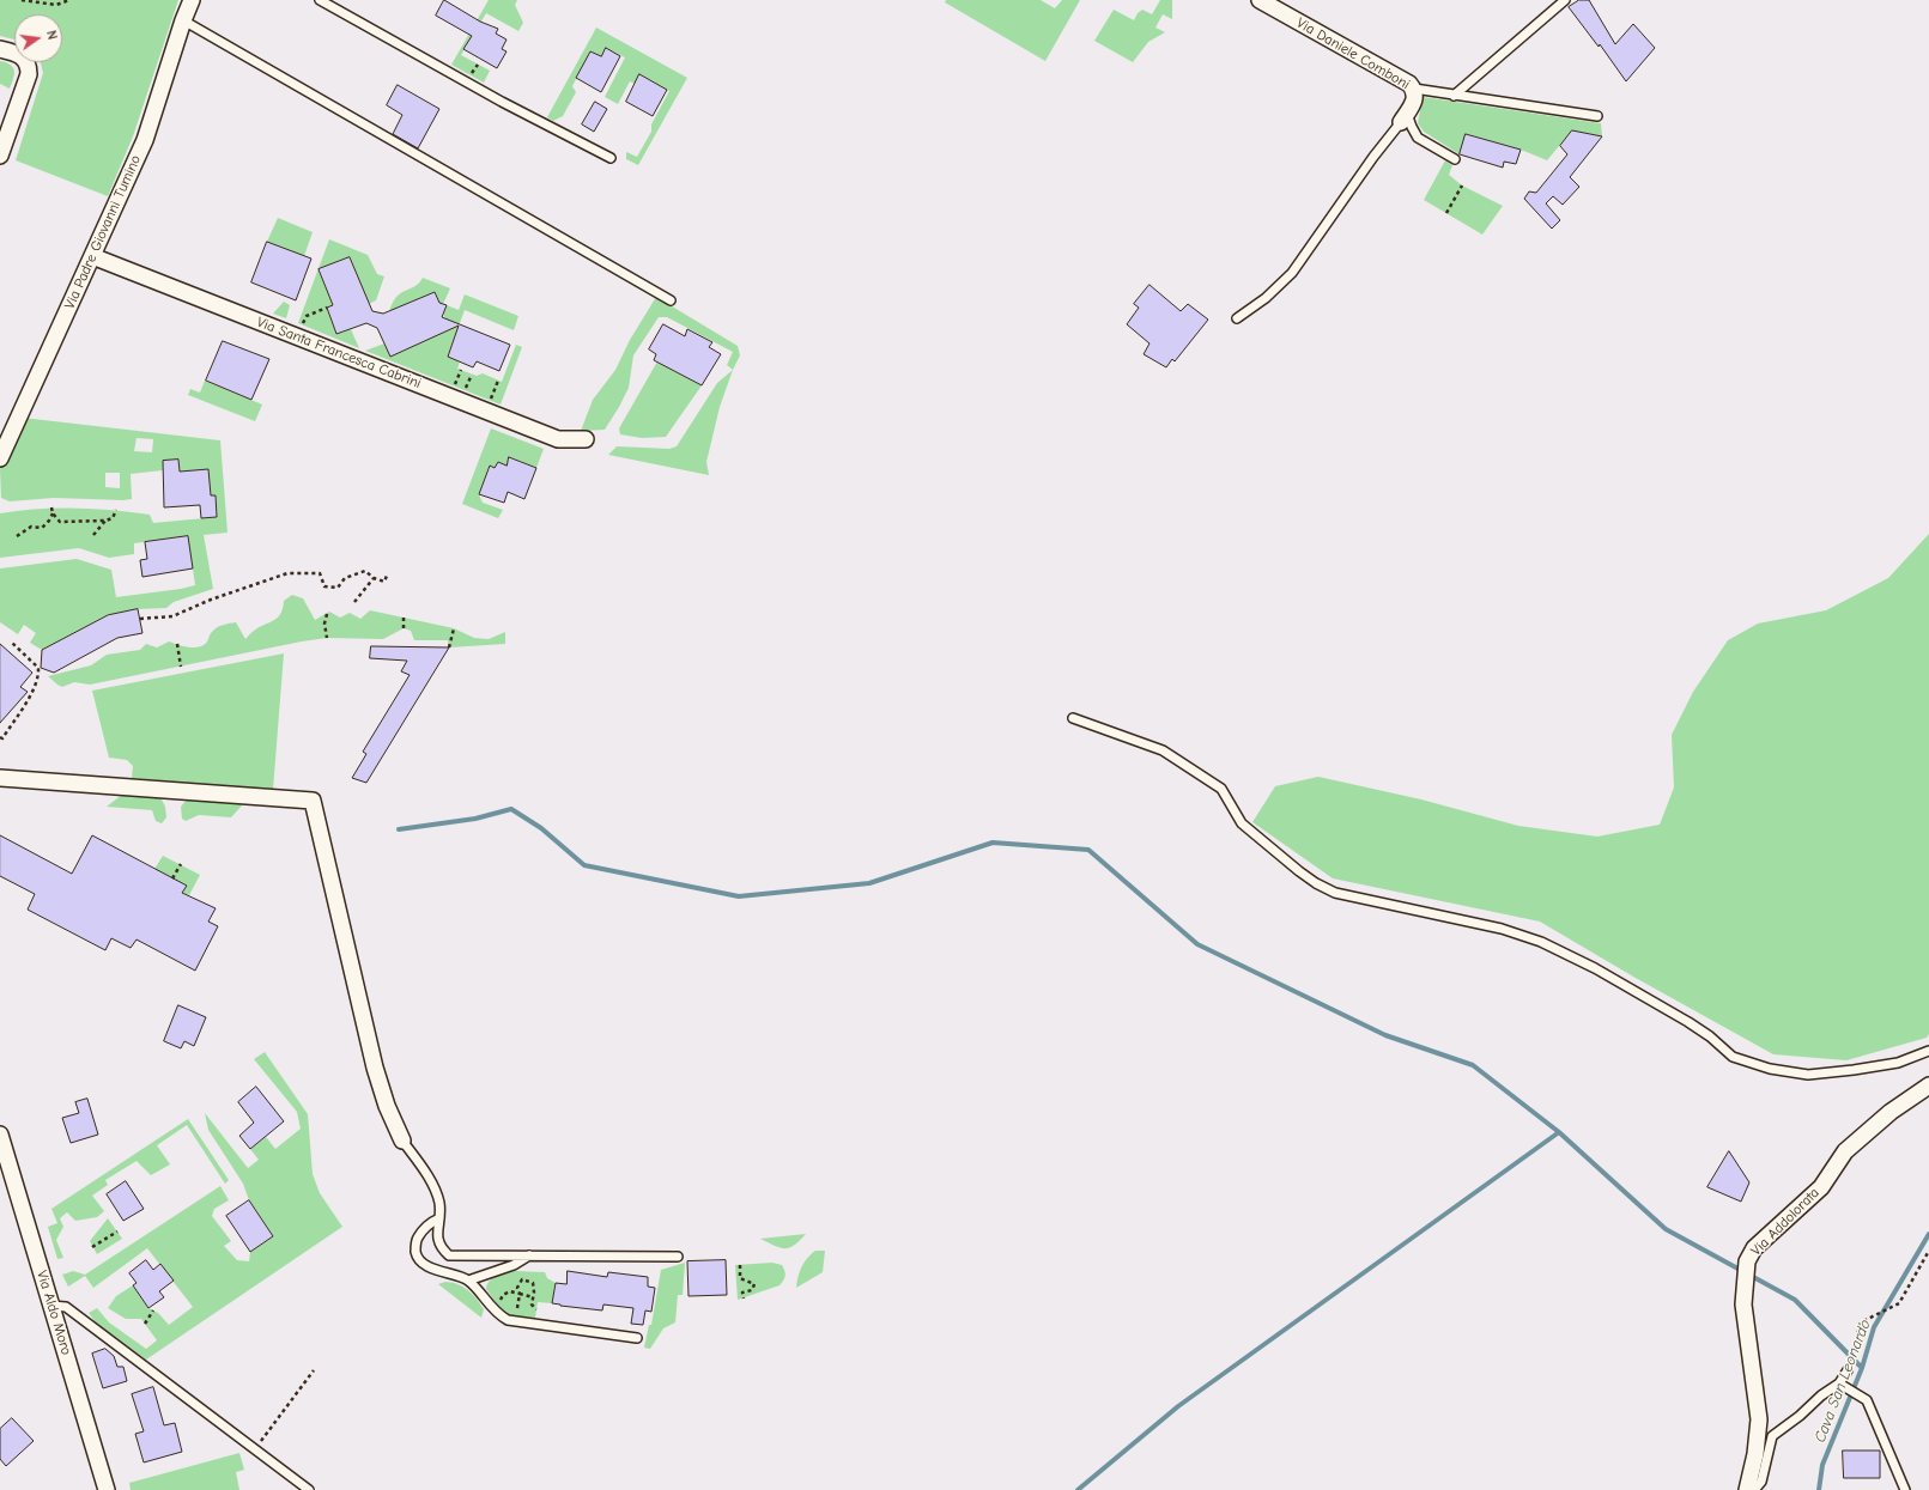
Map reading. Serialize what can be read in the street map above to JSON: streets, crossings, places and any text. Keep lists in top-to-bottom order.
{
  "streets": {
    "street": [
      "Via Daniele Comboni",
      "Via Padre Giovanni Tumino",
      "Via Santa Francesca Cabrini",
      "Via Addolorata",
      "Via Aldo Moro"
    ]
  },
  "crossings": [
    ["Via Padre Giovanni Tumino", "Via Santa Francesca Cabrini"]
  ],
  "water": ["Cava San Leonardo"],
  "north": "right"
}
